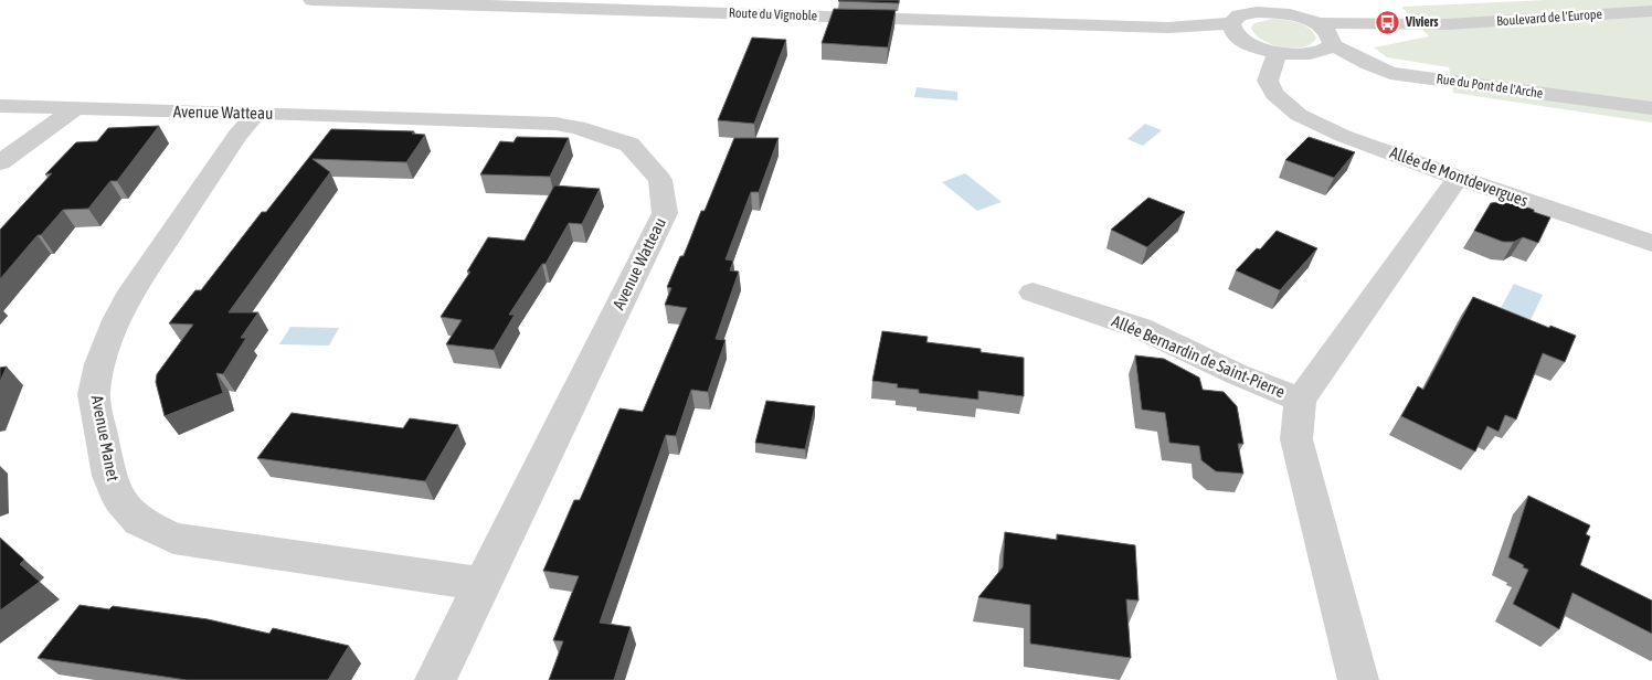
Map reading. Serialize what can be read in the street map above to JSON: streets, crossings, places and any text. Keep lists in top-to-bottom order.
{
  "streets": {
    "street": [
      "Route du Vignoble",
      "Boulevard de l'Europe",
      "Rue du Pont de l'Arche",
      "Avenue Watteau",
      "Allée de Montdevergues",
      "Allée Bernardin de Saint-Pierre",
      "Avenue Manet"
    ]
  },
  "crossings": [
    ["Route du Vignoble", "Boulevard de l'Europe"],
    ["Boulevard de l'Europe", "Rue du Pont de l'Arche"],
    ["Avenue Watteau", "Avenue Manet"],
    ["Allée de Montdevergues", "Allée Bernardin de Saint-Pierre"]
  ],
  "places": {
    "bus stop": ["Viviers"]
  }
}
